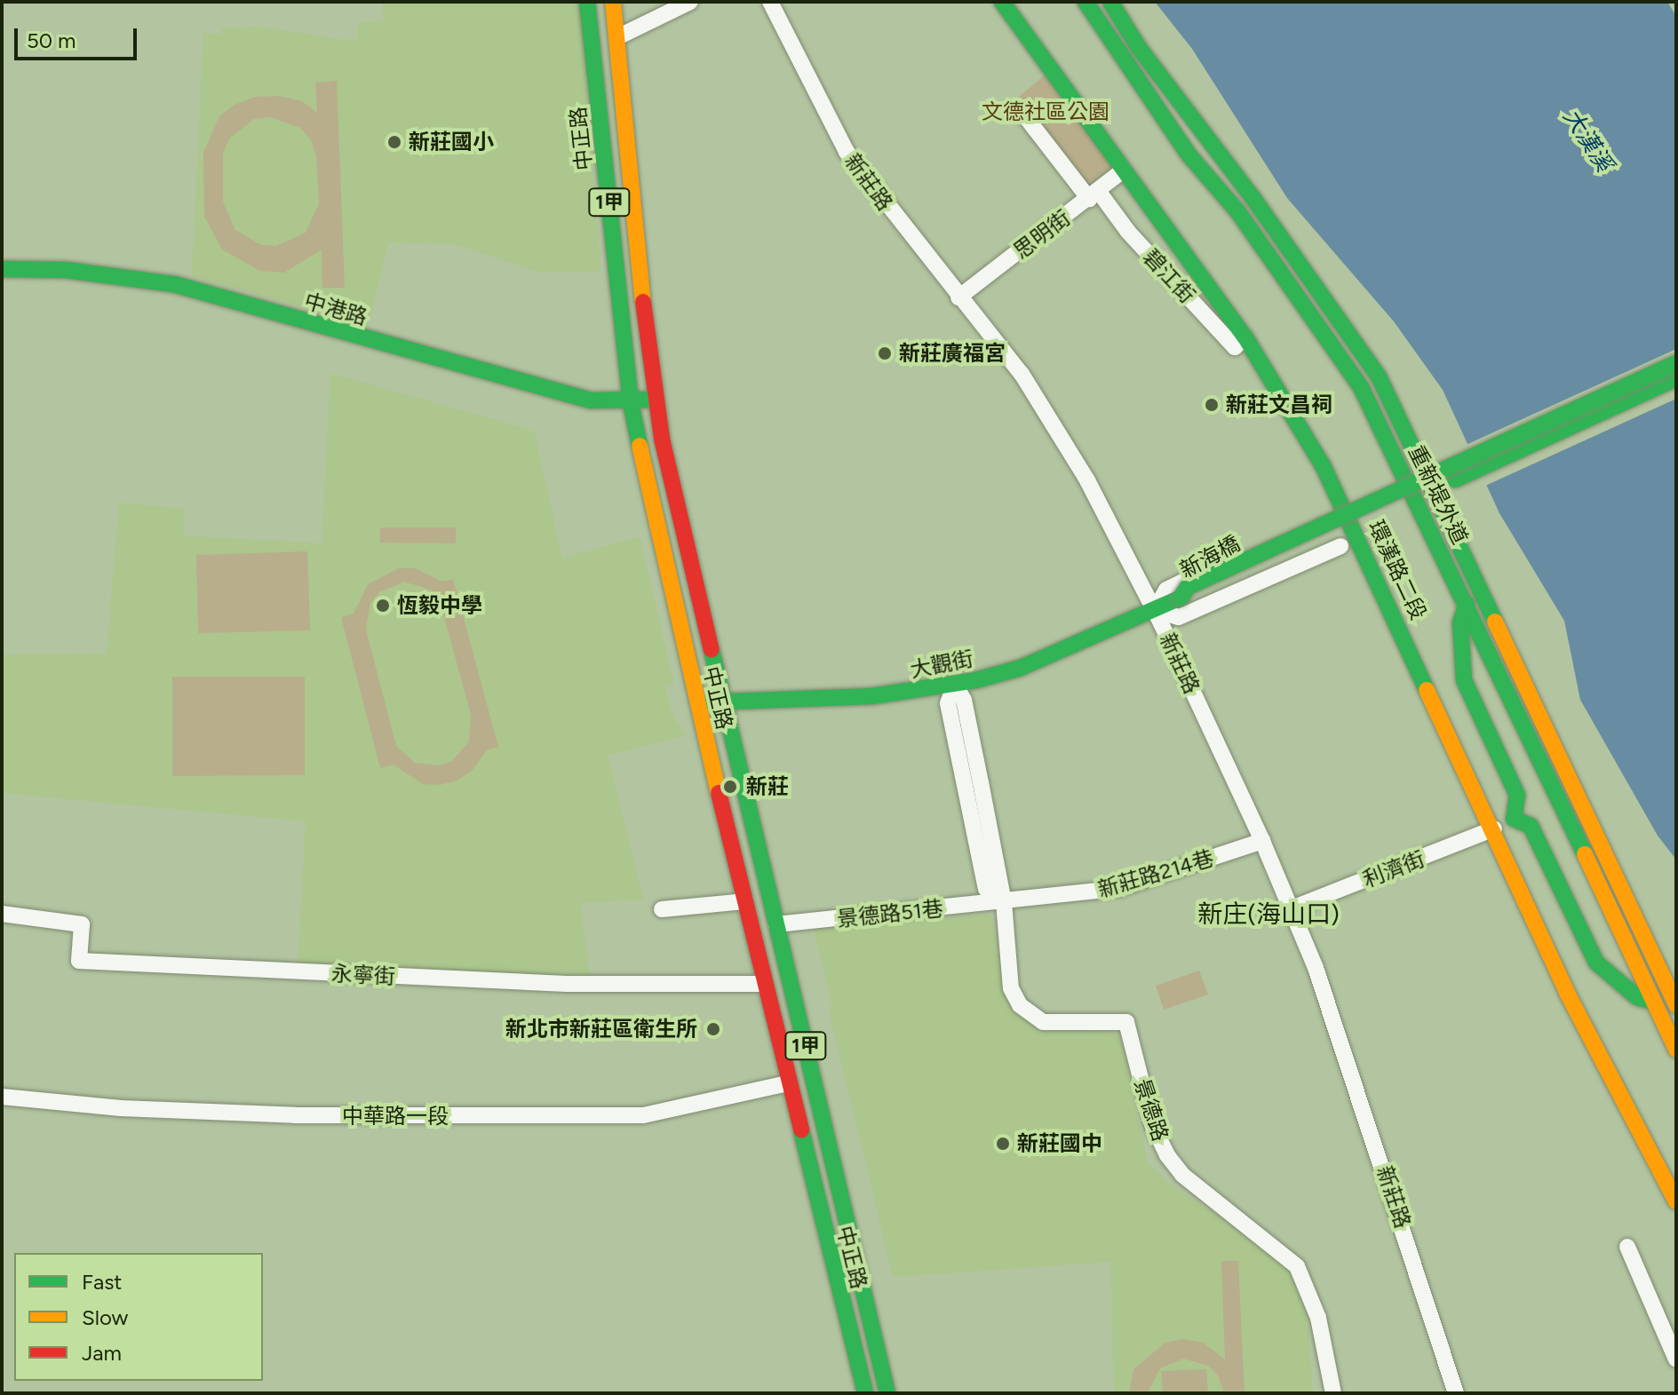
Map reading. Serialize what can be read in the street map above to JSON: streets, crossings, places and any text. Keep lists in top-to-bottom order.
{
  "streets": {
    "street": [
      "中正路",
      "新莊路",
      "1甲",
      "思明街",
      "碧江街",
      "中港路",
      "重新堤外道",
      "新海橋",
      "環漢路二段",
      "大觀街",
      "利濟街",
      "新莊路214巷",
      "景德路51巷",
      "永寧街",
      "景德路",
      "中華路一段"
    ]
  },
  "crossings": [
    ["中正路", "中港路"],
    ["中正路", "大觀街"],
    ["中正路", "景德路51巷"],
    ["中正路", "永寧街"],
    ["中正路", "中華路一段"],
    ["新莊路", "思明街"],
    ["新莊路", "大觀街"],
    ["新莊路", "利濟街"],
    ["新莊路", "新莊路214巷"],
    ["思明街", "碧江街"],
    ["思明街", "環漢路二段"],
    ["碧江街", "環漢路二段"],
    ["新海橋", "大觀街"],
    ["環漢路二段", "利濟街"],
    ["大觀街", "景德路"],
    ["新莊路214巷", "景德路51巷"],
    ["新莊路214巷", "景德路"],
    ["景德路51巷", "景德路"]
  ],
  "districts": ["新庄(海山口)"],
  "water": ["大漢溪"],
  "parks": ["文德社區公園"],
  "places": [
    "新莊國小",
    "新莊廣福宮",
    "新莊文昌祠",
    "恆毅中學",
    "新莊",
    "新北市新莊區衛生所",
    "新莊國中"
  ],
  "legend": ["Fast", "Slow", "Jam"],
  "scale_bar": "50 m"
}
